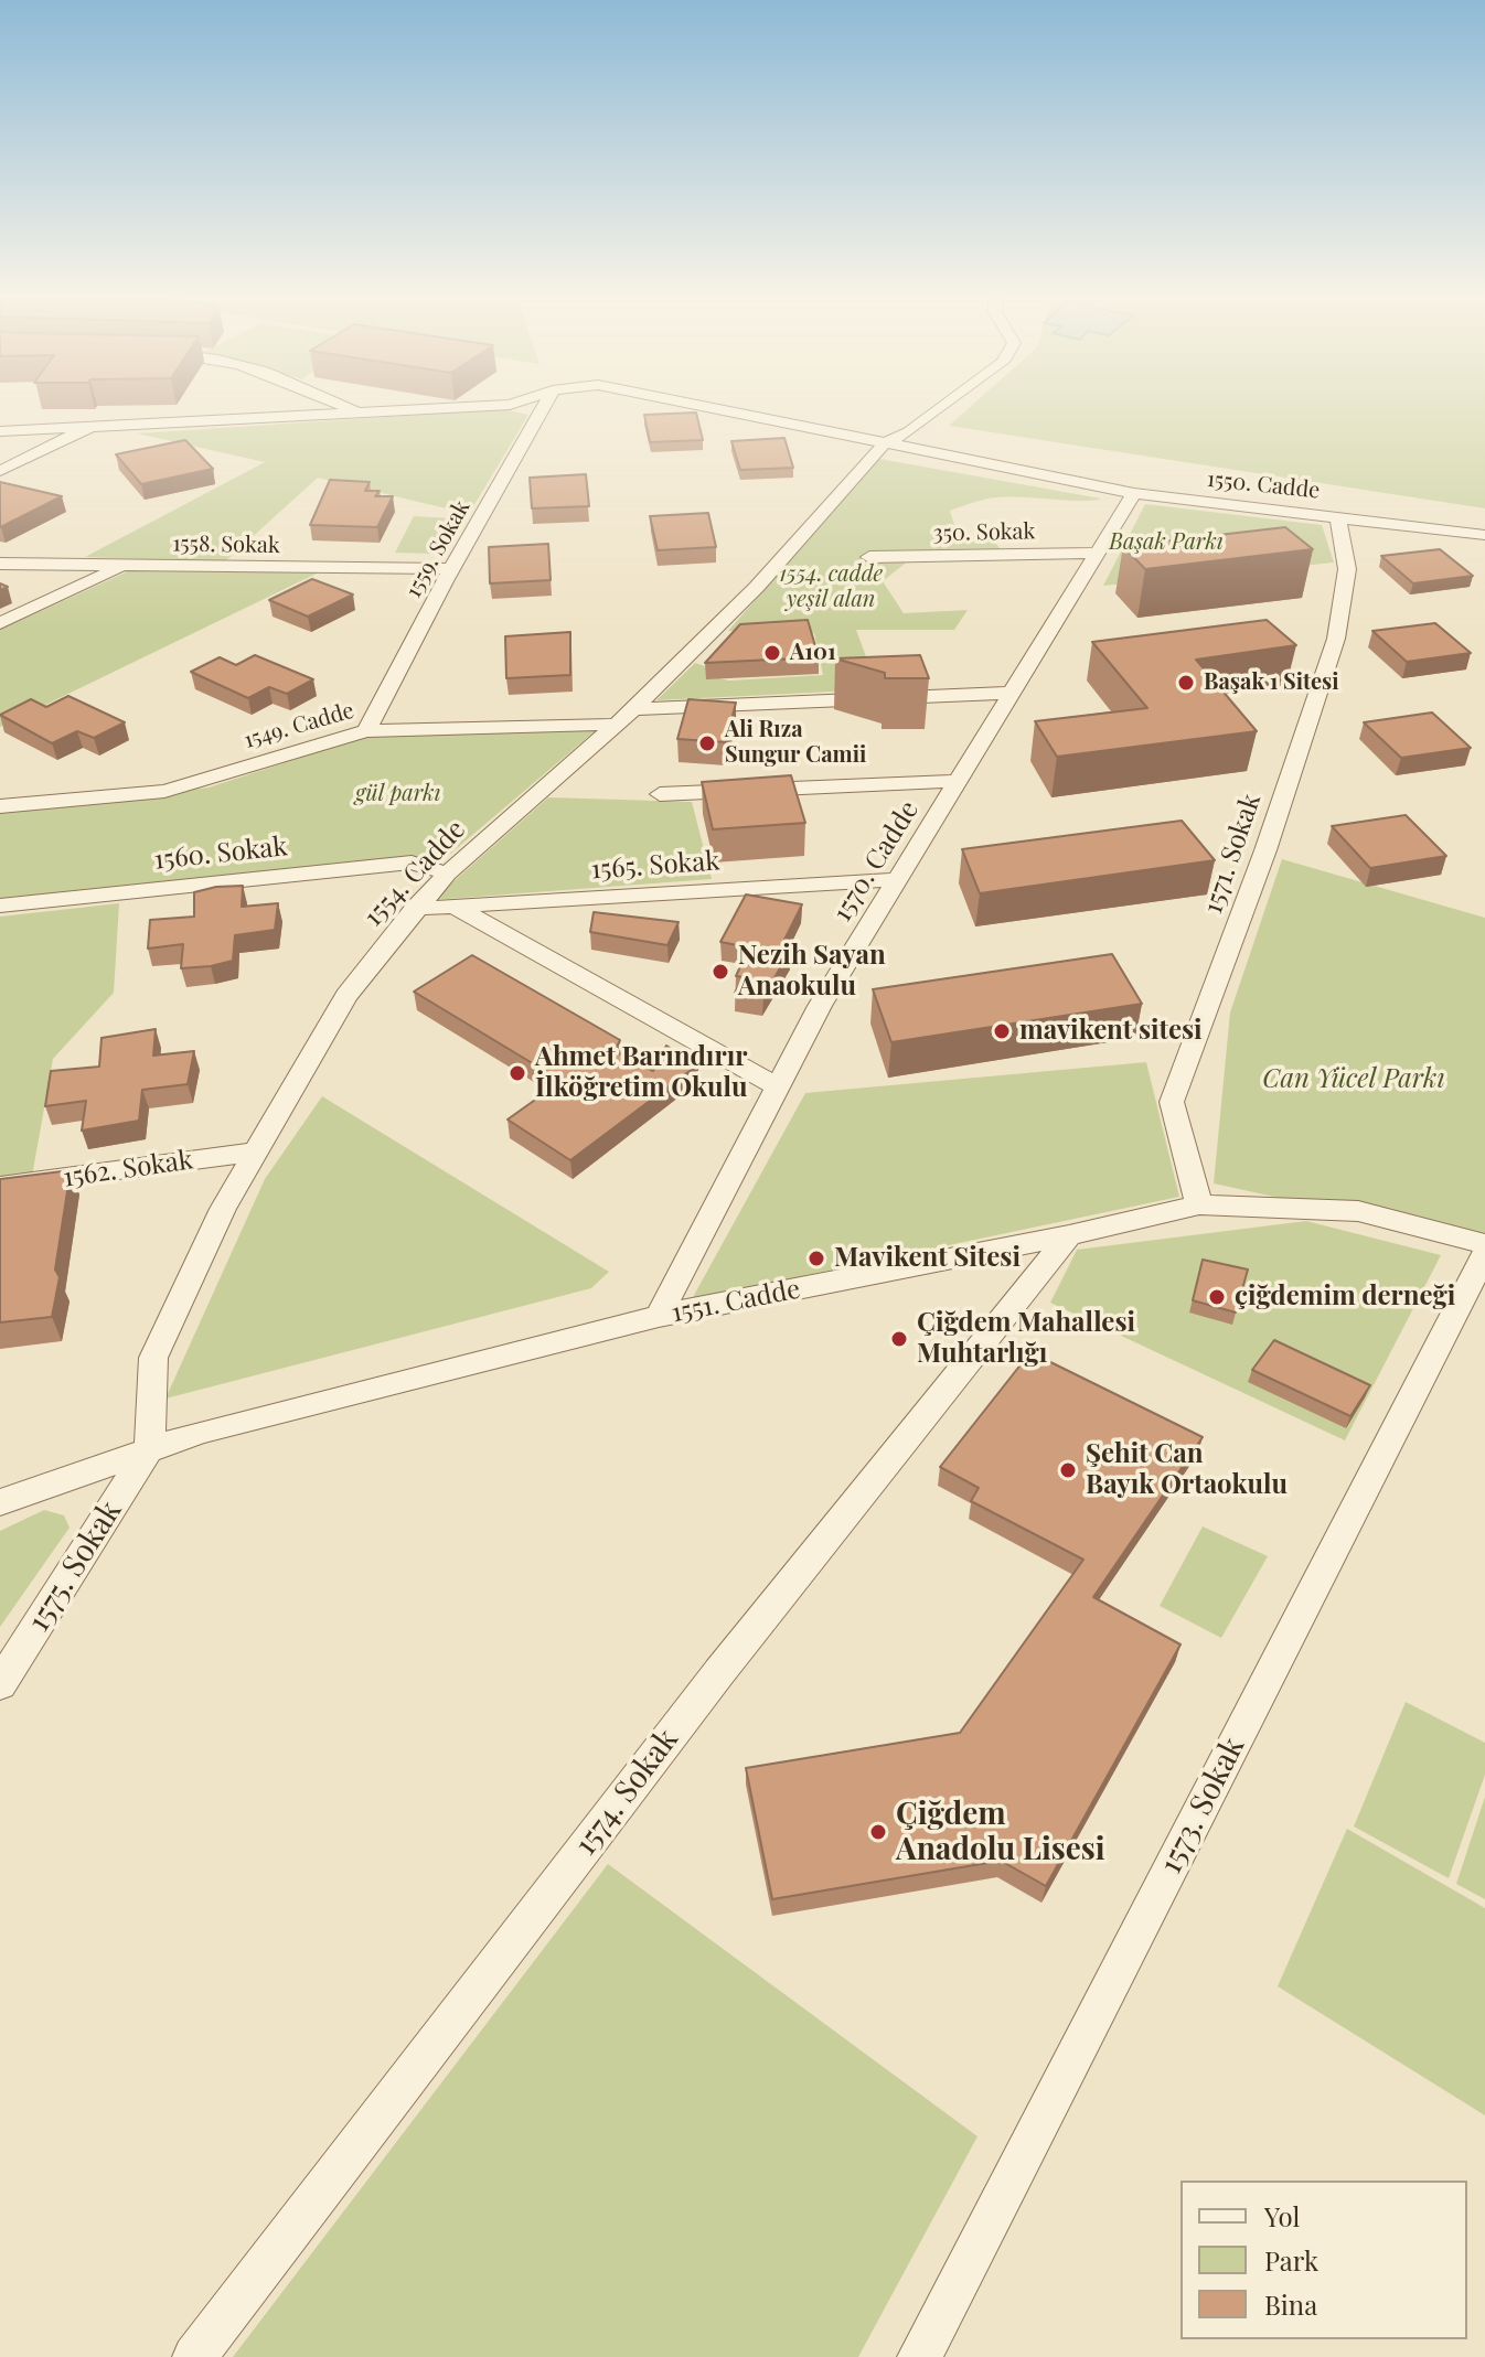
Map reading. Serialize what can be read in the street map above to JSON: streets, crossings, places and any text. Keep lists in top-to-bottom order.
{
  "streets": {
    "street": [
      "1550. Cadde",
      "350. Sokak",
      "1558. Sokak",
      "1559. Sokak",
      "1549. Cadde",
      "1560. Sokak",
      "1571. Sokak",
      "1570. Cadde",
      "1565. Sokak",
      "1554. Cadde",
      "1562. Sokak",
      "1551. Cadde",
      "1575. Sokak",
      "1574. Sokak",
      "1573. Sokak"
    ]
  },
  "crossings": [
    ["1550. Cadde", "1571. Sokak"],
    ["1550. Cadde", "1570. Cadde"],
    ["1550. Cadde", "1554. Cadde"],
    ["350. Sokak", "1570. Cadde"],
    ["1558. Sokak", "1559. Sokak"],
    ["1559. Sokak", "1549. Cadde"],
    ["1549. Cadde", "1554. Cadde"],
    ["1560. Sokak", "1554. Cadde"],
    ["1571. Sokak", "1551. Cadde"],
    ["1570. Cadde", "1565. Sokak"],
    ["1570. Cadde", "1551. Cadde"],
    ["1565. Sokak", "1554. Cadde"],
    ["1554. Cadde", "1562. Sokak"],
    ["1554. Cadde", "1551. Cadde"],
    ["1554. Cadde", "1575. Sokak"],
    ["1551. Cadde", "1575. Sokak"],
    ["1551. Cadde", "1574. Sokak"]
  ],
  "parks": [
    "Başak Parkı",
    "1554. cadde yeşil alan",
    "gül parkı",
    "Can Yücel Parkı"
  ],
  "places": [
    "A101",
    "Başak 1 Sitesi",
    "Ali Rıza Sungur Camii",
    "Nezih Sayan Anaokulu",
    "mavikent sitesi",
    "Ahmet Barındırır İlköğretim Okulu",
    "Mavikent Sitesi",
    "çiğdemim derneği",
    "Çiğdem Mahallesi Muhtarlığı",
    "Şehit Can Bayık Ortaokulu",
    "Çiğdem Anadolu Lisesi"
  ],
  "legend": ["Yol", "Park", "Bina"]
}
